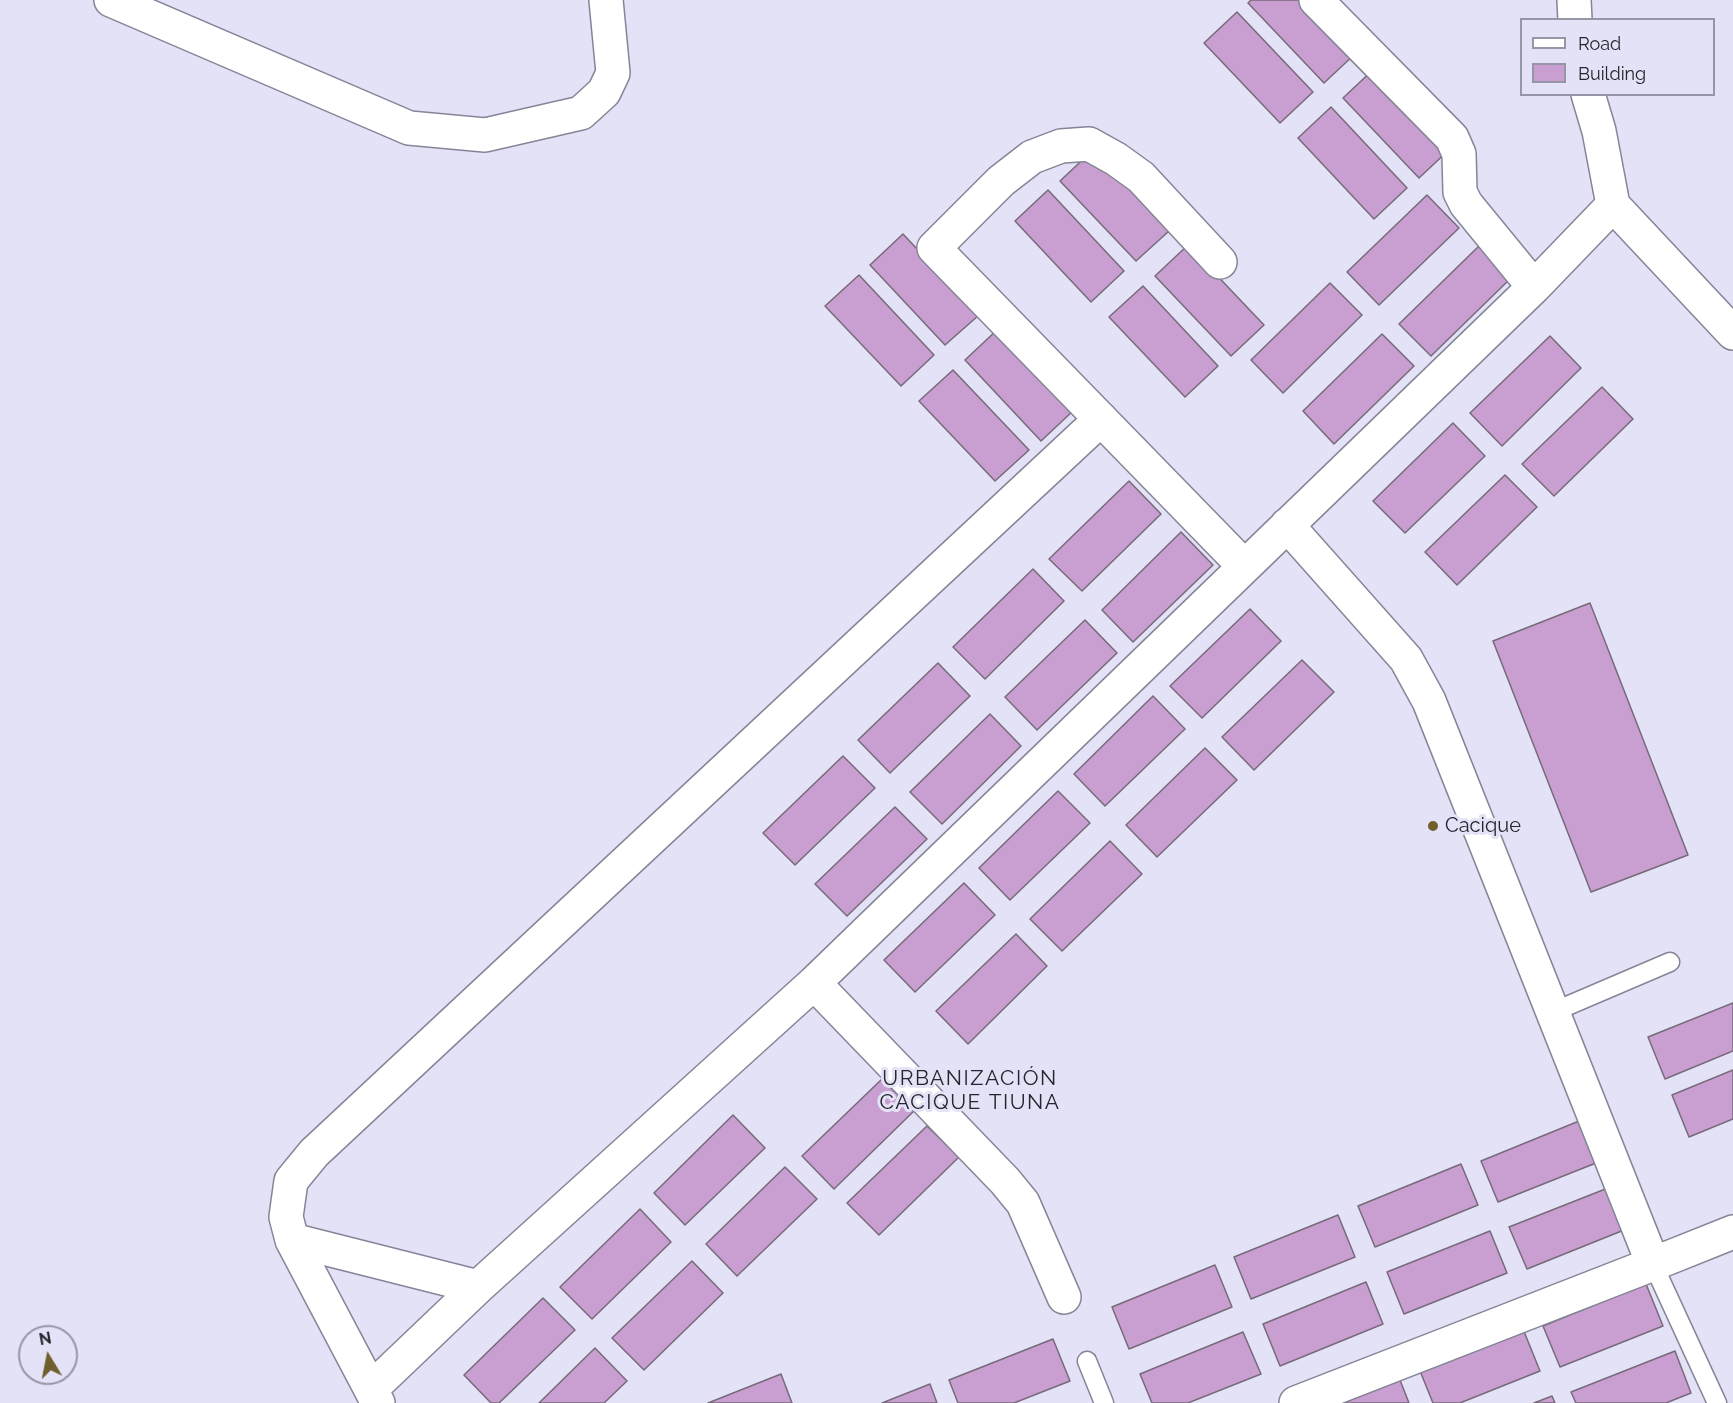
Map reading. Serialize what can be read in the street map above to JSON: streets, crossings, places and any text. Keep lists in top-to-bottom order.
{
  "districts": ["URBANIZACIÓN CACIQUE TIUNA"],
  "places": ["Cacique"],
  "legend": ["Road", "Building"],
  "north": "top"
}
